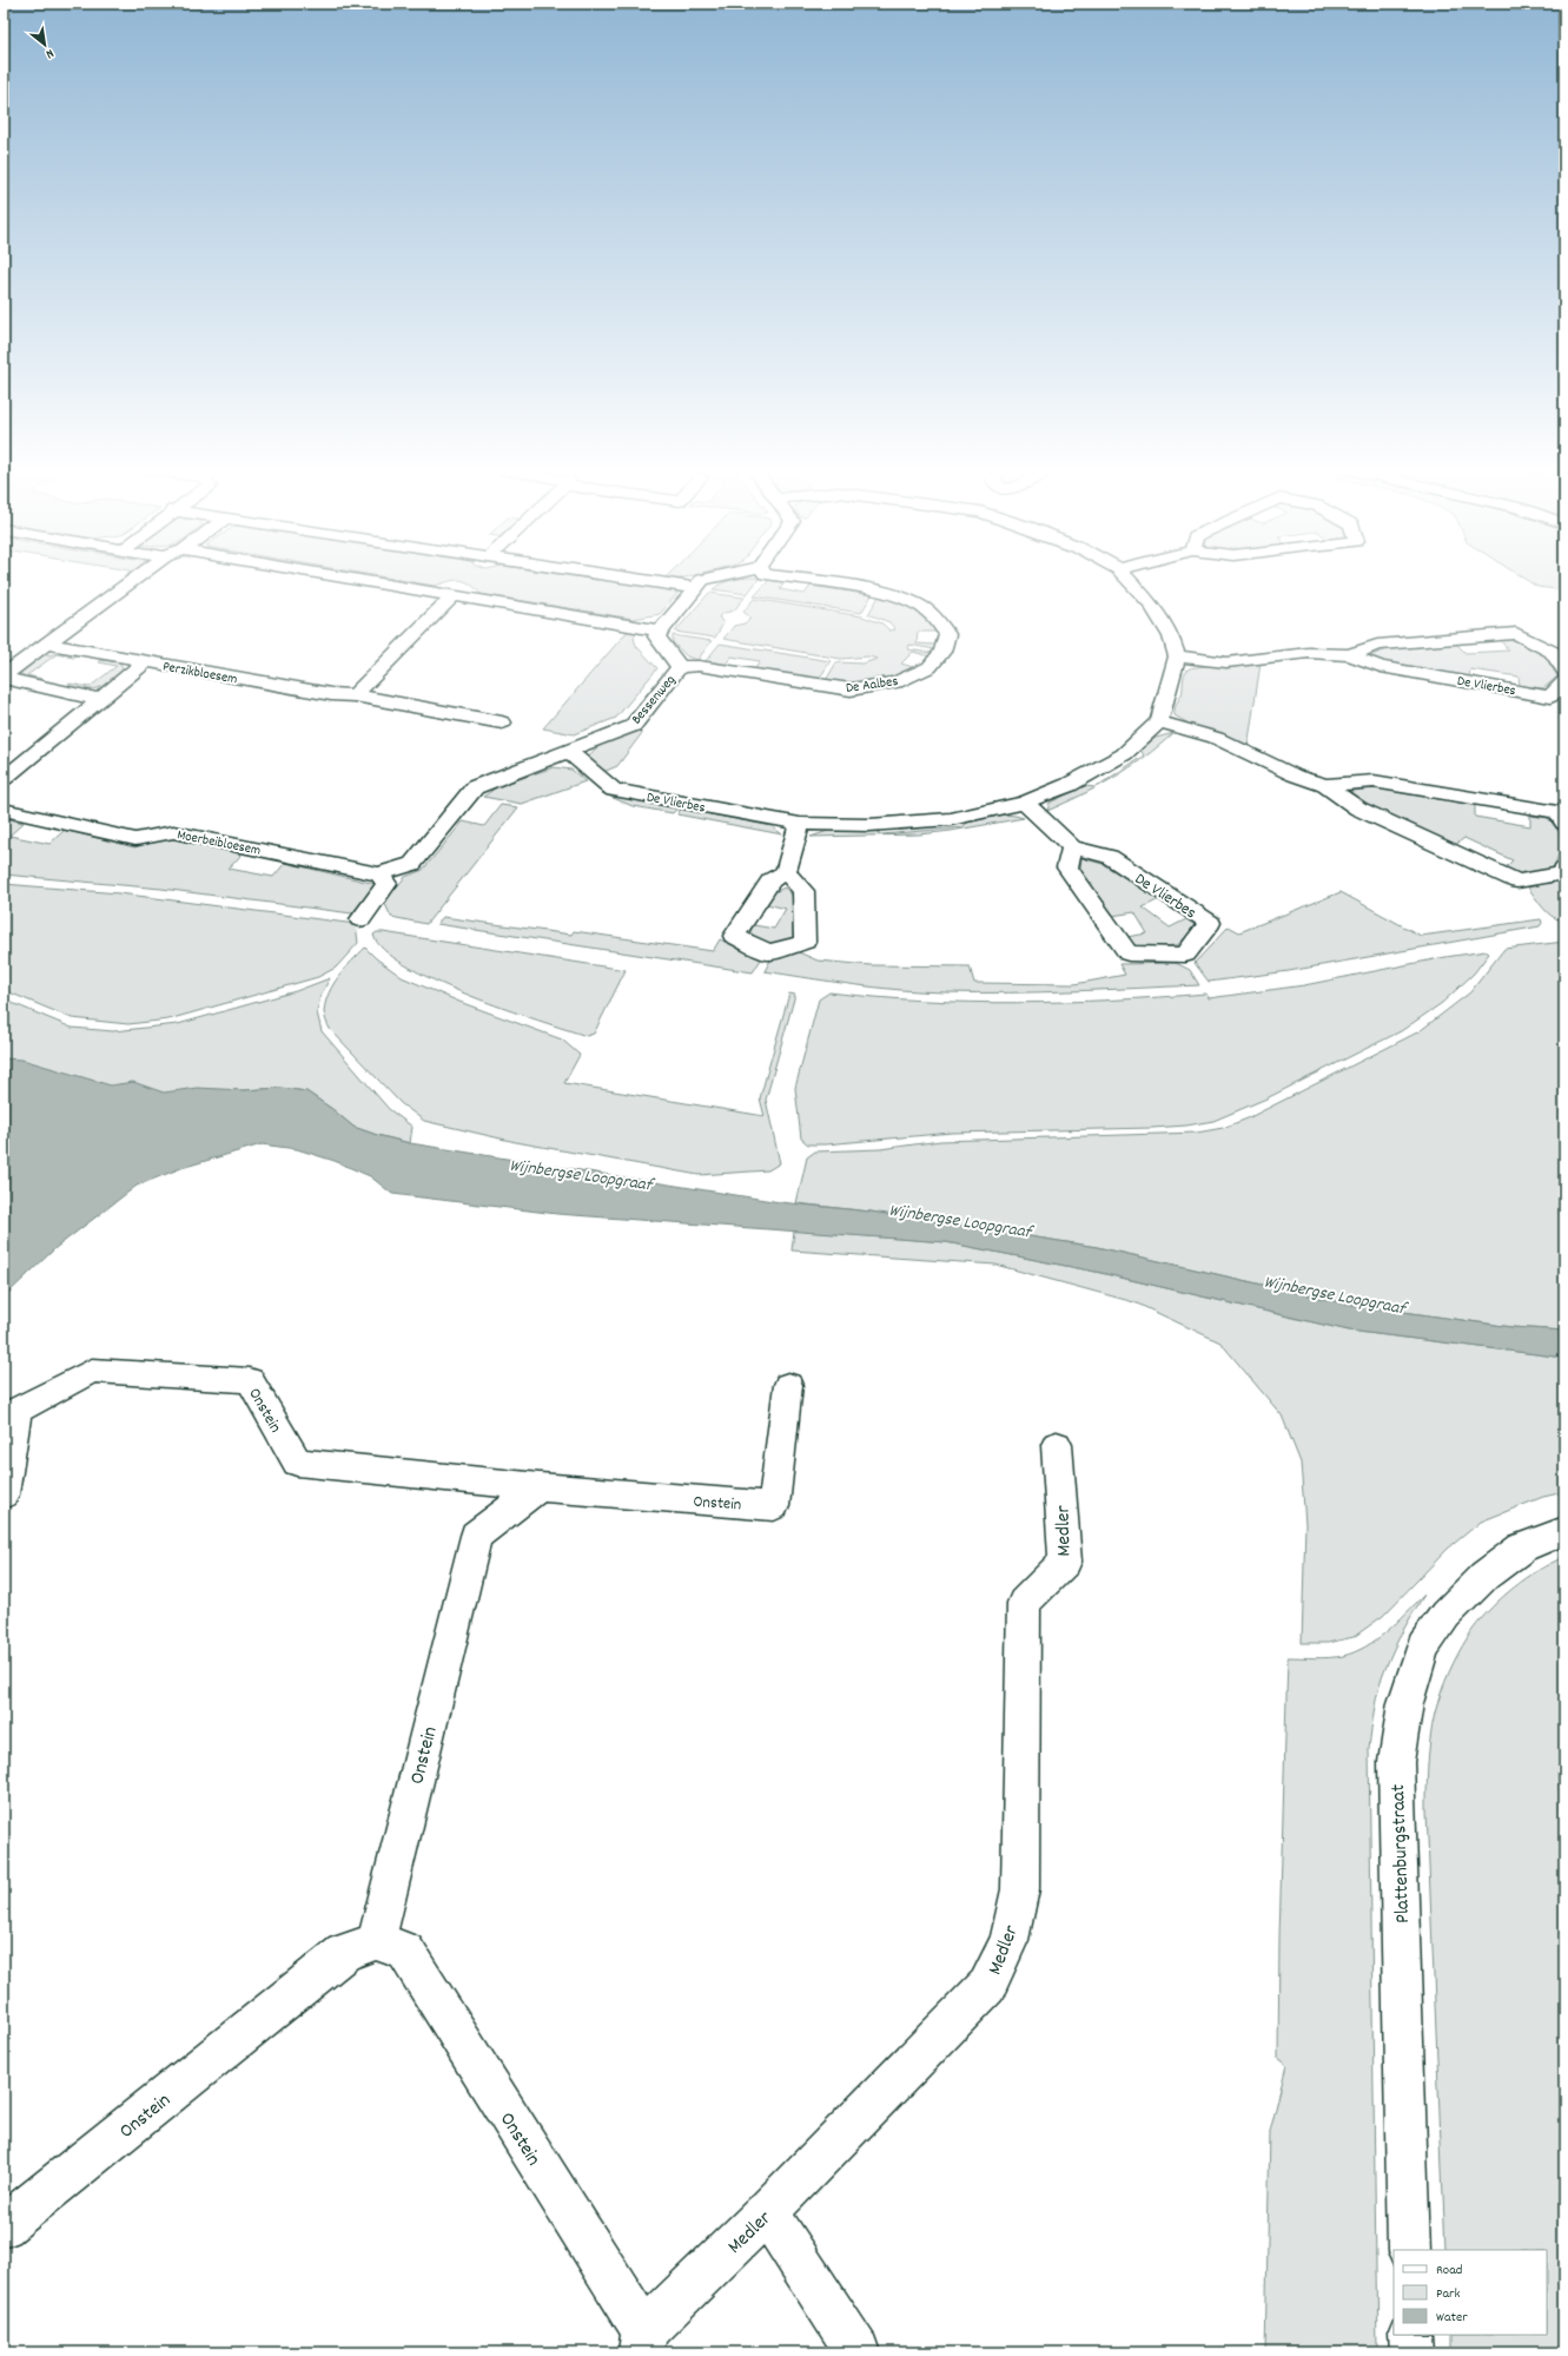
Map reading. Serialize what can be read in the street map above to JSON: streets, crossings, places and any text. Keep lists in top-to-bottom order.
{
  "streets": {
    "street": [
      "Perzikbloesem",
      "De Aalbes",
      "De Vlierbes",
      "Bessenweg",
      "Moerbeibloesem",
      "Onstein",
      "Medler",
      "Plattenburgstraat"
    ]
  },
  "crossings": [
    ["De Aalbes", "Bessenweg"],
    ["De Vlierbes", "Bessenweg"],
    ["Bessenweg", "Moerbeibloesem"],
    ["Onstein", "Medler"]
  ],
  "water": ["Wijnbergse Loopgraaf"],
  "legend": ["Road", "Park", "Water"],
  "north": "bottom right"
}
